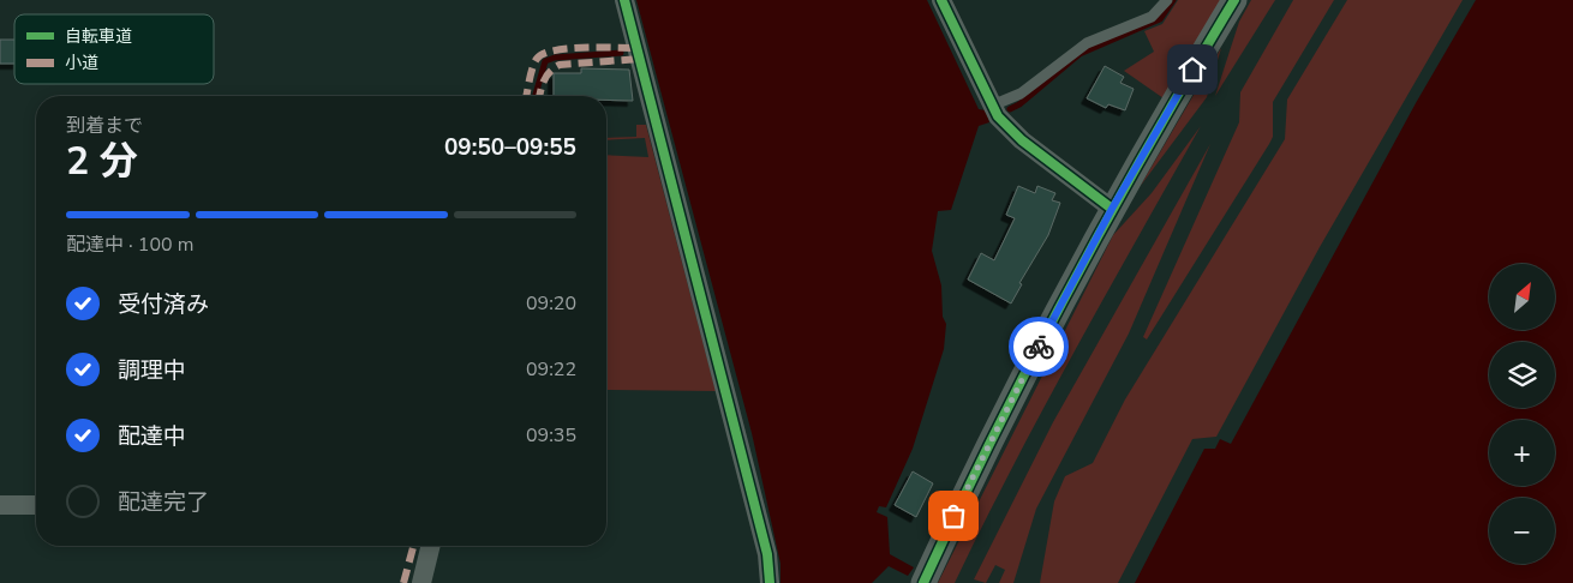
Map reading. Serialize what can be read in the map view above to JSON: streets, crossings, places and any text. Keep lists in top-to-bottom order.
{
  "legend": ["自転車道", "小道"],
  "north": "top right",
  "page": {
    "heading": ["2 分", "到着まで", "09:50–09:55"],
    "bar": "配達中 · 100 m",
    "map_buttons": ["+", "−"],
    "list": [
      ["受付済み", "09:20"],
      ["調理中", "09:22"],
      ["配達中", "09:35"],
      "配達完了"
    ]
  }
}
